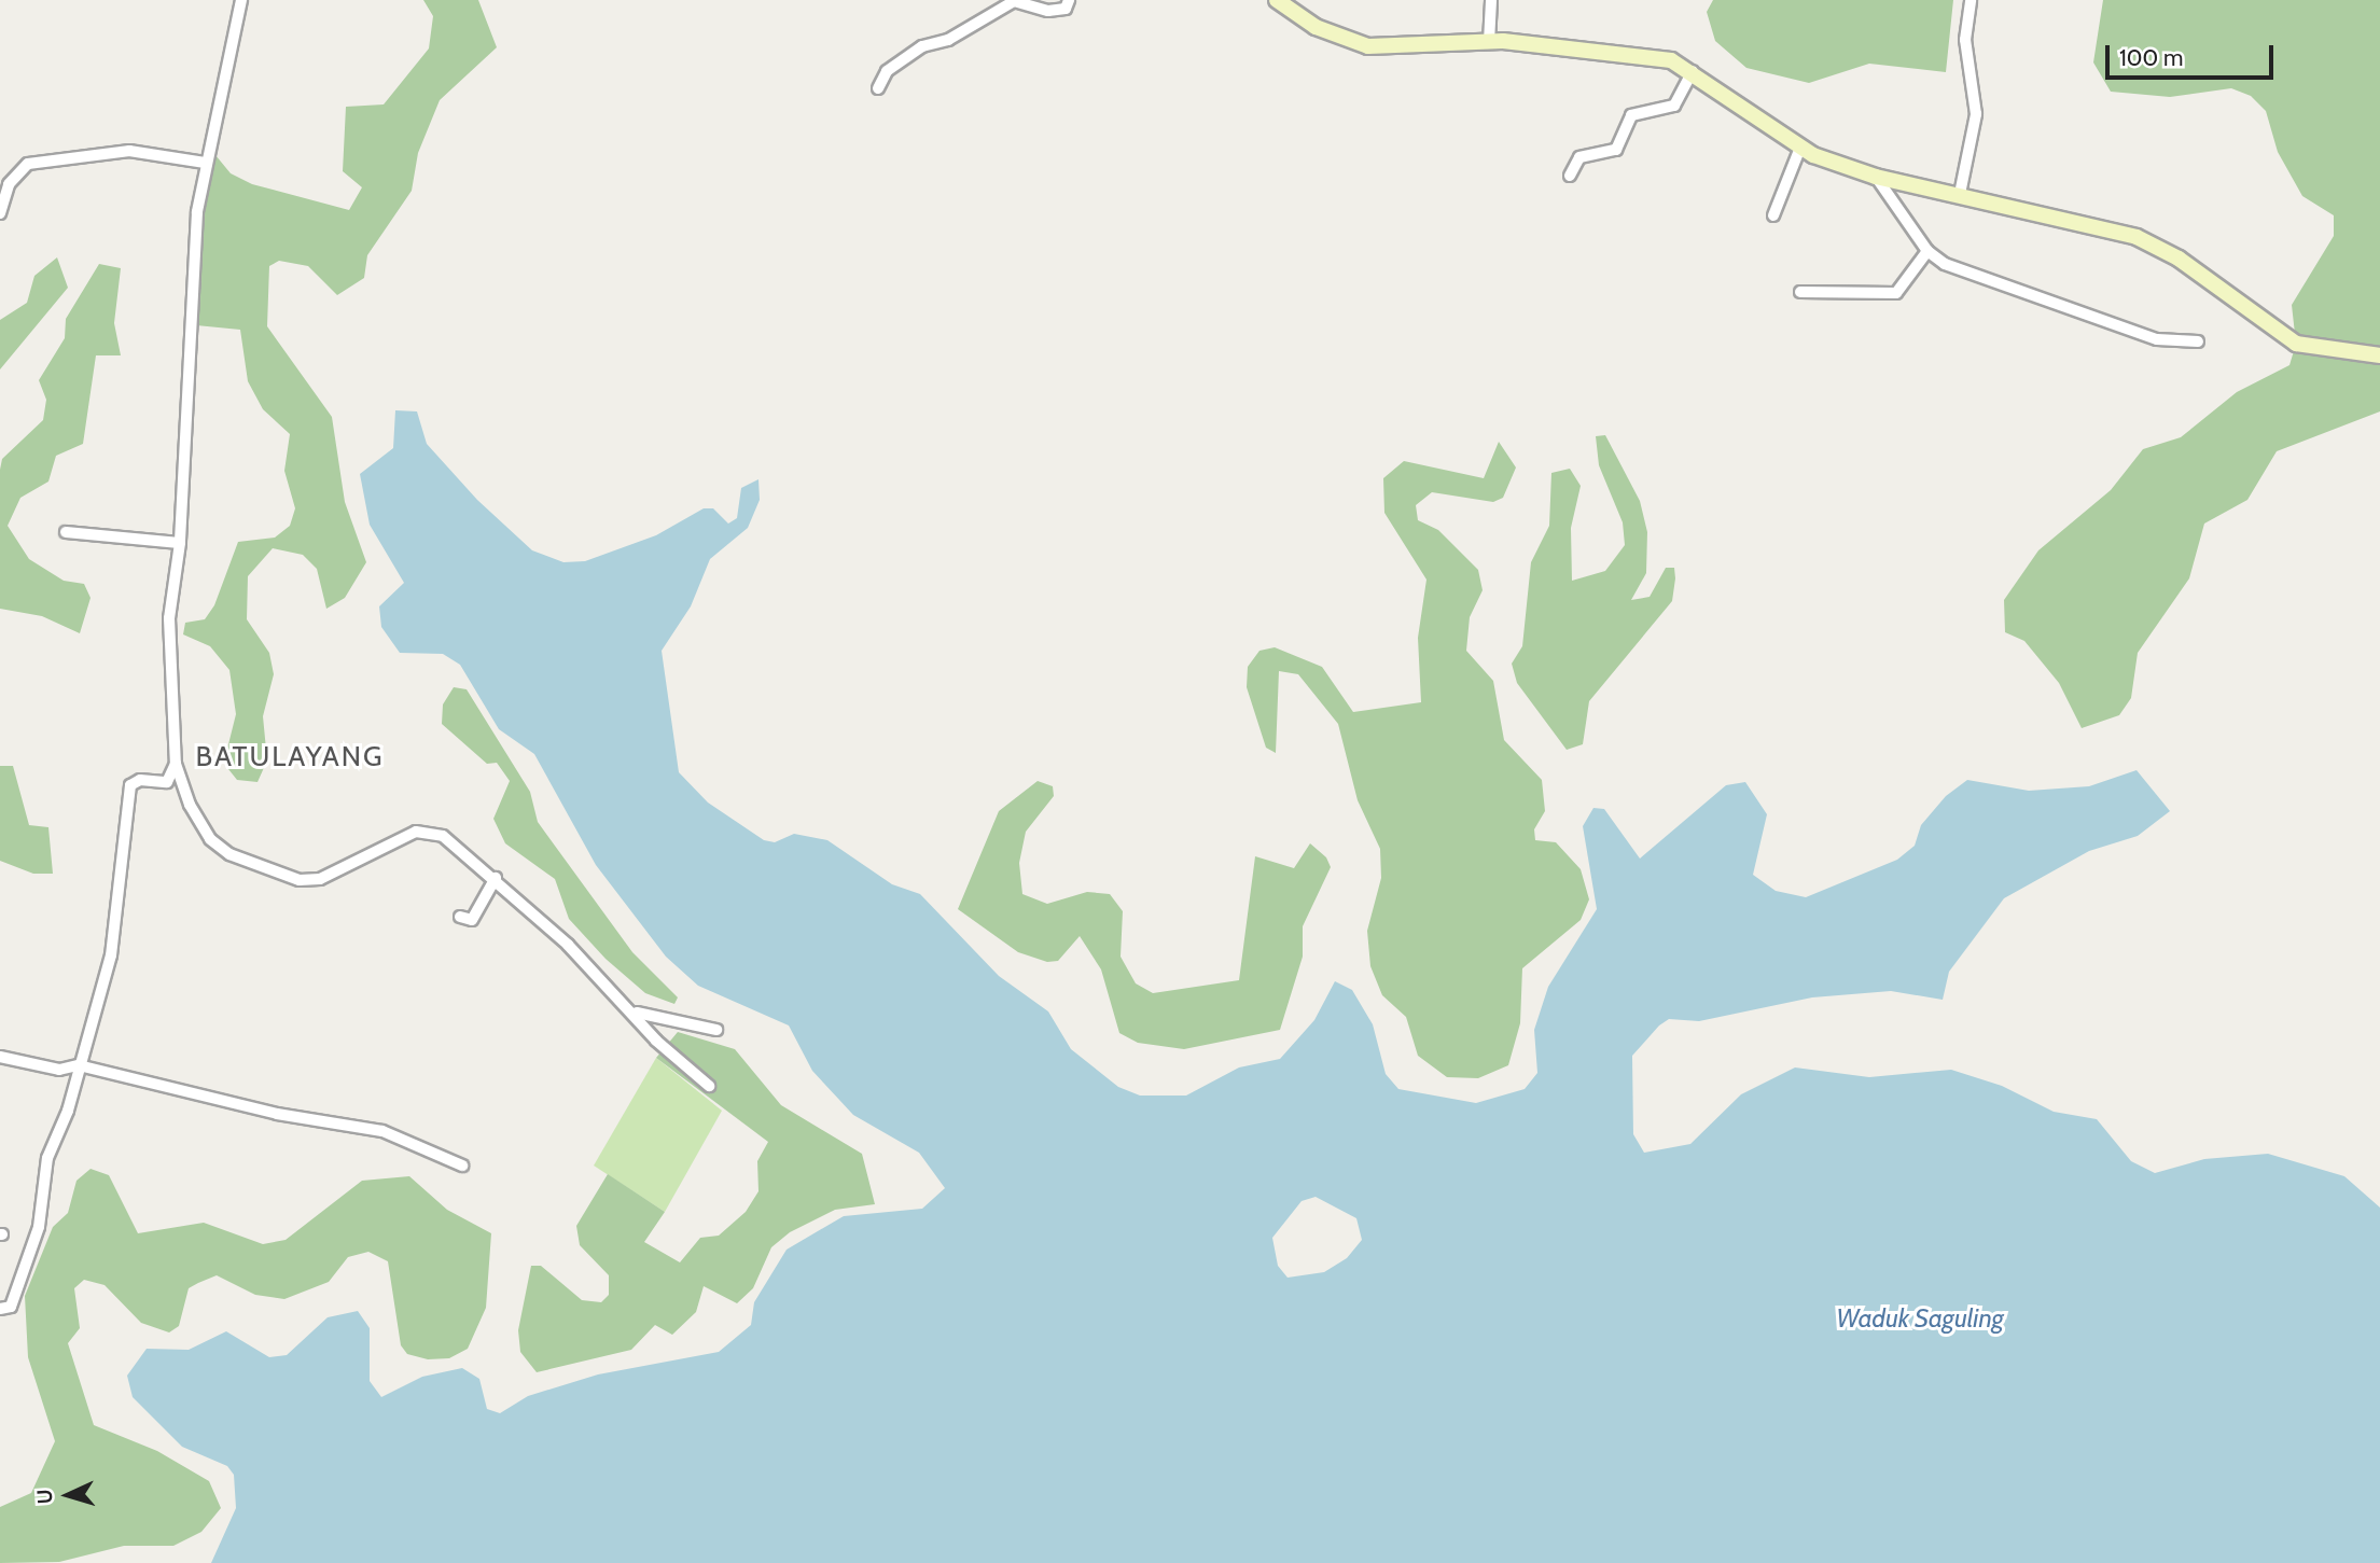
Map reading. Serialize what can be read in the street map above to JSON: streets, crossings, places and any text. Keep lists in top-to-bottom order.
{
  "districts": ["BATULAYANG"],
  "water": ["Waduk Saguling"],
  "scale_bar": "100 m",
  "north": "left"
}
